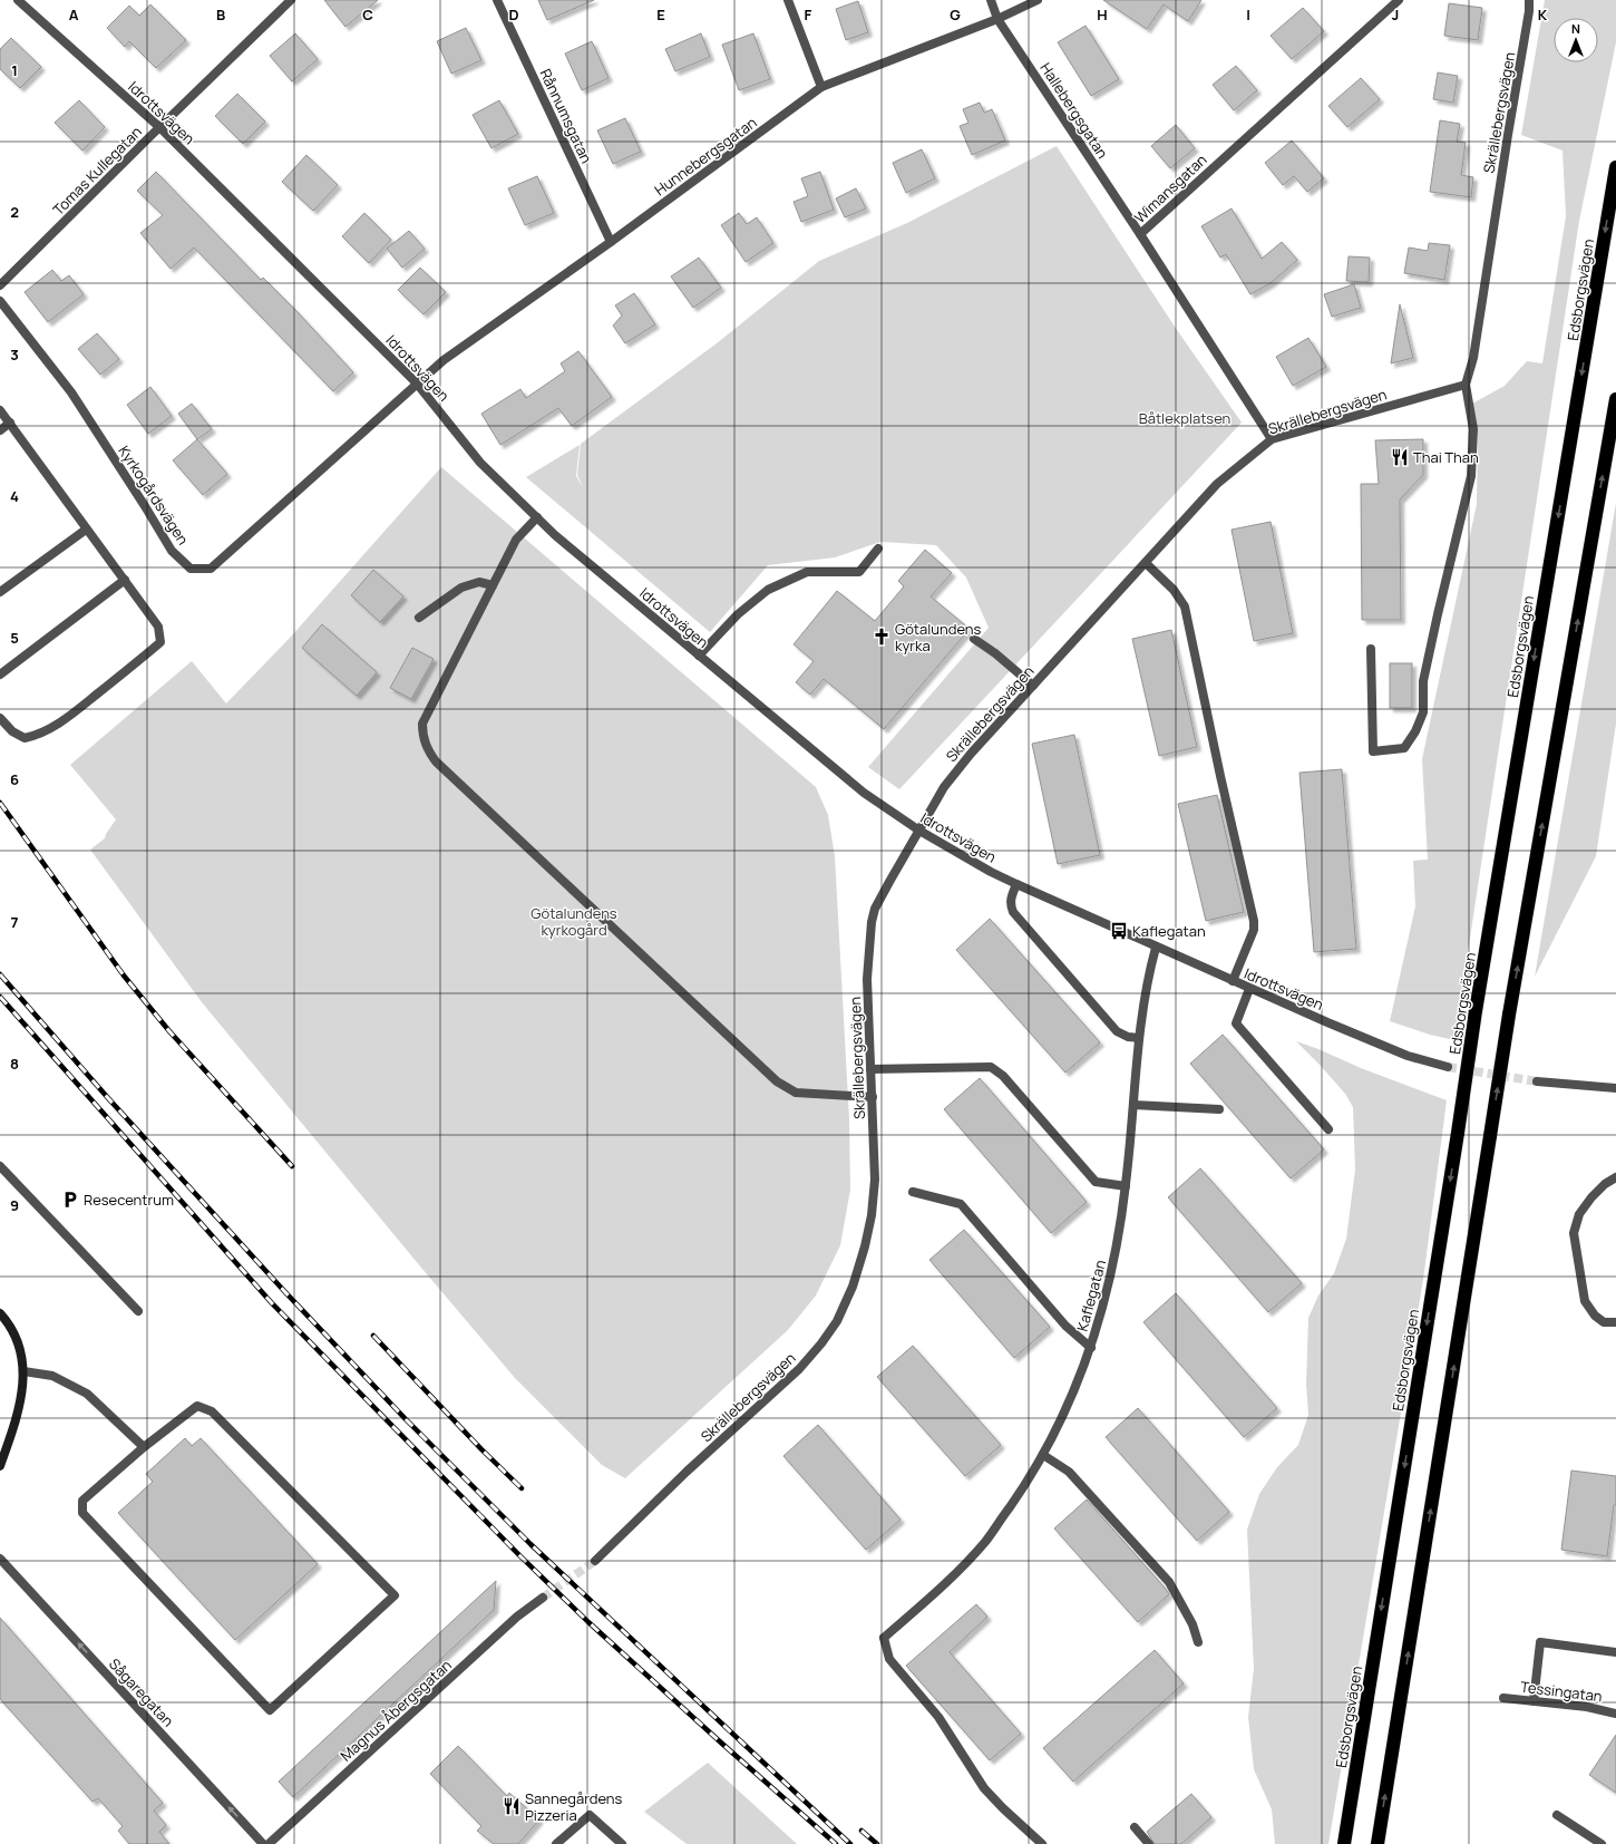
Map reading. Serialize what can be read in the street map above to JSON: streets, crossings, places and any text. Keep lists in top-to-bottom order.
{
  "streets": {
    "highway": ["Edsborgsvägen"],
    "street": [
      "Hallebergsgatan",
      "Idrottsvägen",
      "Skrällebergsvägen",
      "Rånnumsgatan",
      "Hunnebergsgatan",
      "Tomas Kullegatan",
      "Wimansgatan",
      "Kyrkogårdsvägen",
      "Kaflegatan",
      "Tessingatan",
      "Sågaregatan",
      "Magnus Åbergsgatan"
    ]
  },
  "crossings": [
    ["Hallebergsgatan", "Hunnebergsgatan"],
    ["Hallebergsgatan", "Wimansgatan"],
    ["Idrottsvägen", "Skrällebergsvägen"],
    ["Idrottsvägen", "Hunnebergsgatan"],
    ["Idrottsvägen", "Tomas Kullegatan"],
    ["Idrottsvägen", "Kyrkogårdsvägen"],
    ["Idrottsvägen", "Kaflegatan"],
    ["Skrällebergsvägen", "Wimansgatan"],
    ["Rånnumsgatan", "Hunnebergsgatan"],
    ["Hunnebergsgatan", "Kyrkogårdsvägen"]
  ],
  "one_way": ["Sågaregatan"],
  "parks": ["Båtlekplatsen", "Götalundens kyrkogård"],
  "places": {
    "restaurant": ["Thai Than", "Sannegårdens Pizzeria"],
    "church": ["Götalundens kyrka"],
    "bus stop": ["Kaflegatan"],
    "parking": ["Resecentrum"]
  },
  "north": "top",
  "grid": {
    "columns": [
      "A",
      "B",
      "C",
      "D",
      "E",
      "F",
      "G",
      "H",
      "I",
      "J",
      "K"
    ],
    "rows": [
      "1",
      "2",
      "3",
      "4",
      "5",
      "6",
      "7",
      "8",
      "9"
    ]
  }
}
